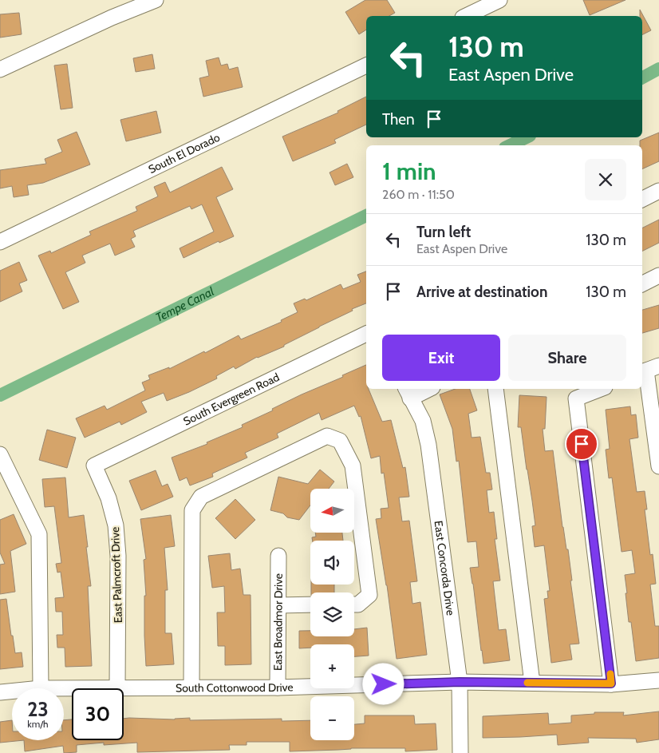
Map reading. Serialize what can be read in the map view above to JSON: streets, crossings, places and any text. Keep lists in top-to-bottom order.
{
  "streets": {
    "street": [
      "South El Dorado",
      "South Evergreen Road",
      "East Concorda Drive",
      "East Palmcroft Drive",
      "East Broadmor Drive",
      "South Cottonwood Drive"
    ]
  },
  "crossings": [
    ["South Evergreen Road", "East Palmcroft Drive"],
    ["East Concorda Drive", "South Cottonwood Drive"],
    ["East Palmcroft Drive", "South Cottonwood Drive"],
    ["East Broadmor Drive", "South Cottonwood Drive"]
  ],
  "water": ["Tempe Canal"],
  "north": "left",
  "page": {
    "turn": ["130 m", "East Aspen Drive"],
    "then": "Then",
    "heading": ["1 min", "260 m · 11:50"],
    "list": [
      {
        "name": "Turn left",
        "note": "East Aspen Drive",
        "value": "130 m"
      },
      {
        "name": "Arrive at destination",
        "value": "130 m"
      }
    ],
    "buttons": ["Exit", "Share"],
    "map_buttons": ["+", "−"],
    "speed": "23 km/h",
    "limit": "30"
  }
}
